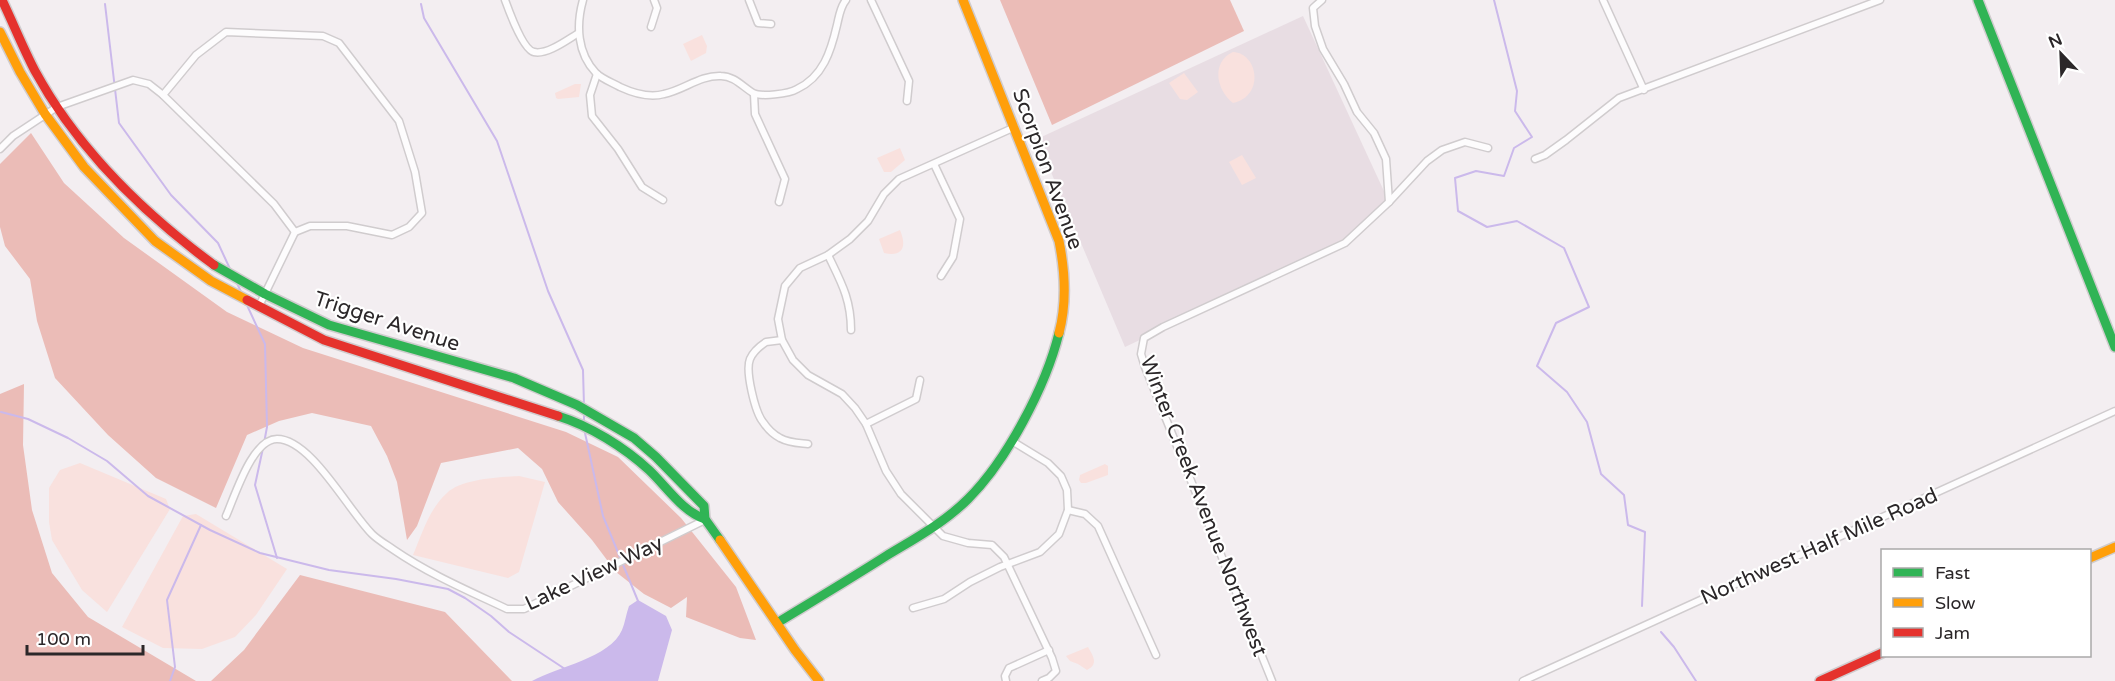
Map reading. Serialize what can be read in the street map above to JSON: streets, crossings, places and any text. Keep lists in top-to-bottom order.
{
  "streets": {
    "main road": ["Scorpion Avenue", "Trigger Avenue"],
    "street": ["Winter Creek Avenue Northwest", "Northwest Half Mile Road", "Lake View Way"]
  },
  "crossings": [
    ["Scorpion Avenue", "Trigger Avenue"],
    ["Trigger Avenue", "Lake View Way"]
  ],
  "legend": ["Fast", "Slow", "Jam"],
  "scale_bar": "100 m",
  "north": "top left"
}
